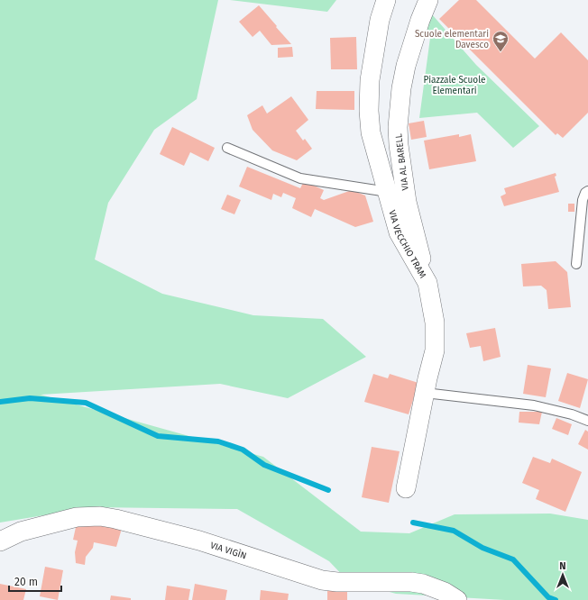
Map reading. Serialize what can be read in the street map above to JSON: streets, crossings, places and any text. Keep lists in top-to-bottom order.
{
  "streets": {
    "street": ["VIA AL BARELL", "VIA VECCHIO TRAM", "VIA VIGÌN"]
  },
  "crossings": [
    ["VIA AL BARELL", "VIA VECCHIO TRAM"]
  ],
  "parks": ["Piazzale Scuole Elementari"],
  "places": {
    "school or university": ["Scuole elementari Davesco"]
  },
  "scale_bar": "20 m",
  "north": "top"
}
